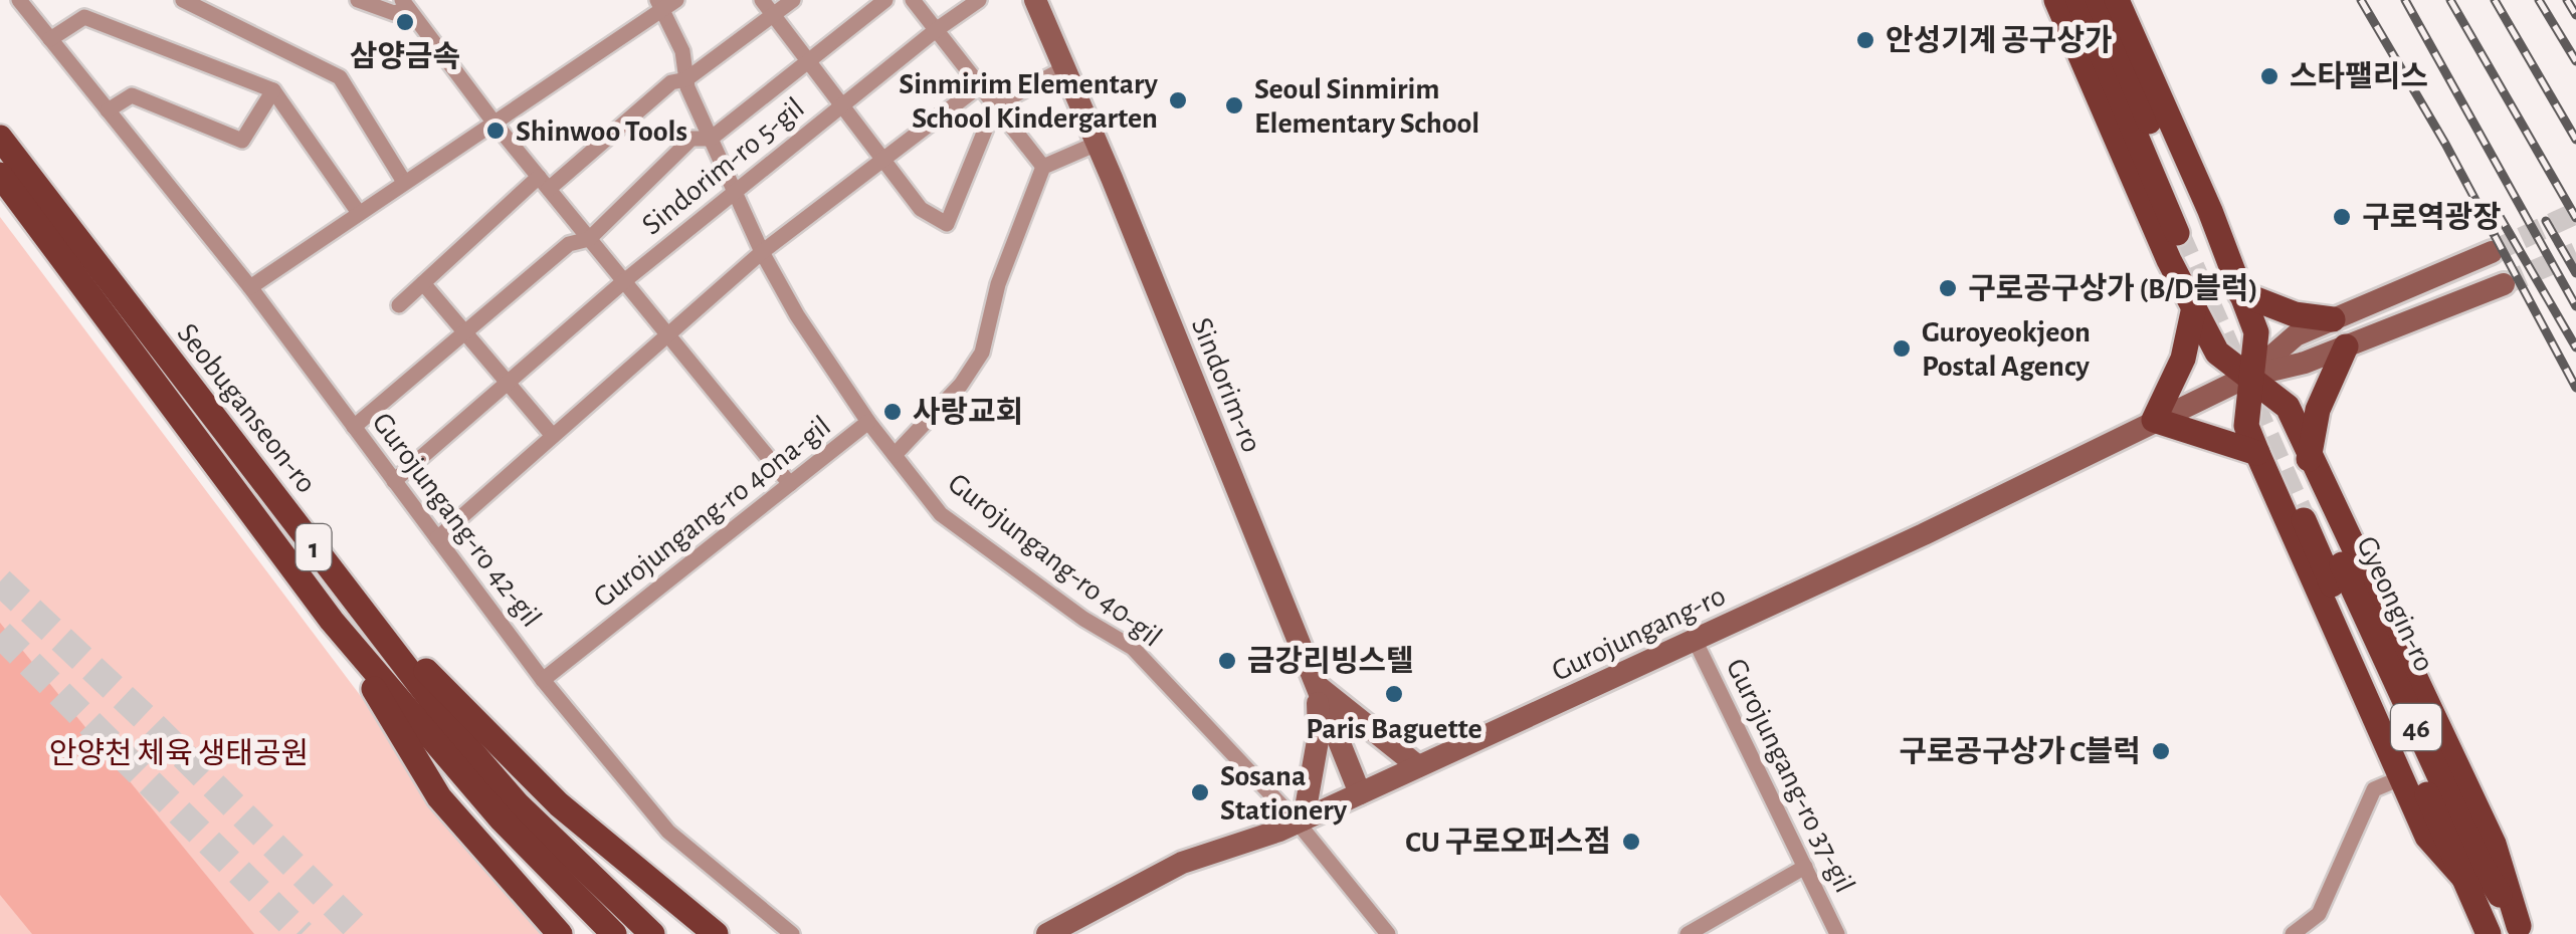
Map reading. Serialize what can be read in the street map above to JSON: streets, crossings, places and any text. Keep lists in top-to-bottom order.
{
  "streets": {
    "main road": [
      "Sindorim-ro",
      "Seobuganseon-ro",
      "1",
      "Gyeongin-ro",
      "Gurojungang-ro",
      "46"
    ],
    "street": [
      "Sindorim-ro 5-gil",
      "Gurojungang-ro 40na-gil",
      "Gurojungang-ro 42-gil",
      "Gurojungang-ro 40-gil",
      "Gurojungang-ro 37-gil"
    ]
  },
  "crossings": [
    ["Sindorim-ro 5-gil", "Gurojungang-ro 42-gil"],
    ["Sindorim-ro 5-gil", "Gurojungang-ro 40-gil"],
    ["Sindorim-ro", "Gurojungang-ro"],
    ["Gurojungang-ro 40na-gil", "Gurojungang-ro 42-gil"],
    ["Gurojungang-ro 40na-gil", "Gurojungang-ro 40-gil"],
    ["Gurojungang-ro 40-gil", "Gurojungang-ro"],
    ["Gurojungang-ro", "Gurojungang-ro 37-gil"]
  ],
  "parks": ["안양천 체육 생태공원"],
  "places": [
    "삼양금속",
    "안성기계 공구상가",
    "스타팰리스",
    "Sinmirim Elementary School Kindergarten",
    "Seoul Sinmirim Elementary School",
    "Shinwoo Tools",
    "구로역광장",
    "구로공구상가 (B/D블럭)",
    "Guroyeokjeon Postal Agency",
    "사랑교회",
    "금강리빙스텔",
    "Paris Baguette",
    "구로공구상가 C블럭",
    "Sosana Stationery",
    "CU 구로오퍼스점"
  ]
}
